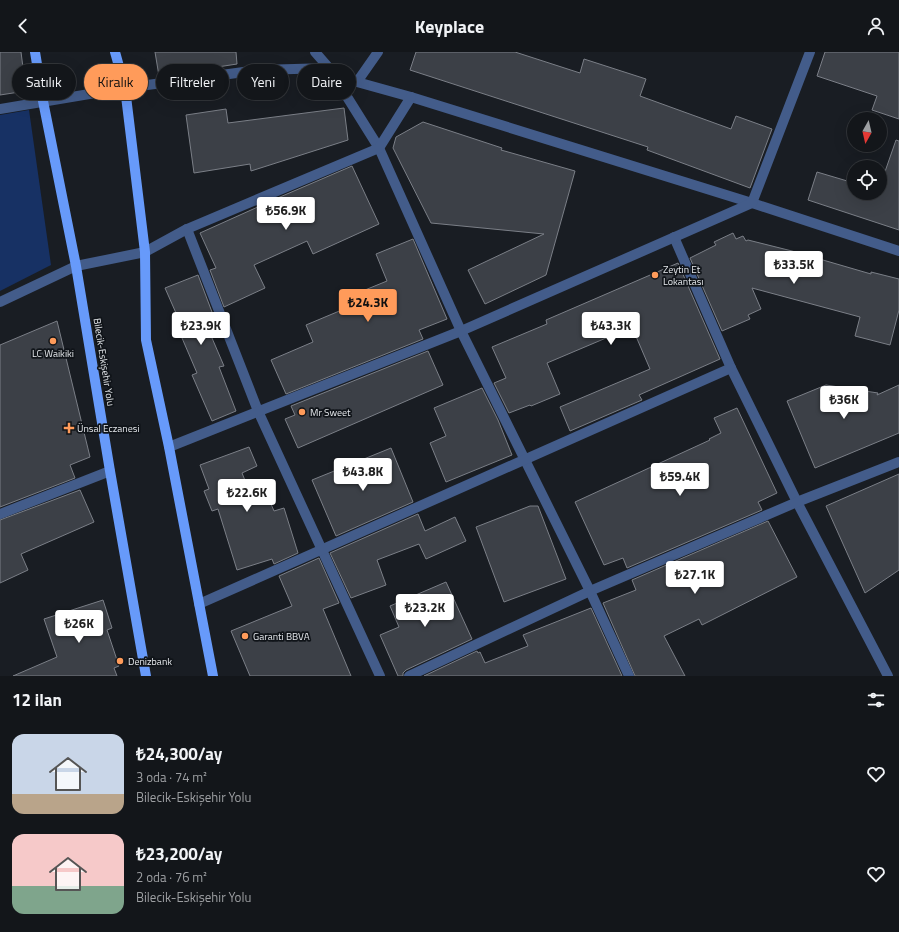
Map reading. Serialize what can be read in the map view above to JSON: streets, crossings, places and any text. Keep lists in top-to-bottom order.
{
  "streets": {
    "main road": ["Bilecik-Eskişehir Yolu"]
  },
  "places": {
    "other": [
      "Zeytin Et Lokantası",
      "LC Waikiki",
      "Mr Sweet",
      "Garanti BBVA",
      "Denizbank"
    ],
    "health": ["Ünsal Eczanesi"]
  },
  "north": "bottom",
  "page": {
    "header": "Keyplace",
    "chip": [
      "Satılık",
      "Kiralık",
      "Filtreler",
      "Yeni",
      "Daire"
    ],
    "price": [
      "₺56.9K",
      "₺33.5K",
      "₺24.3K",
      "₺23.9K",
      "₺43.3K",
      "₺36K",
      "₺43.8K",
      "₺59.4K",
      "₺22.6K",
      "₺27.1K",
      "₺23.2K",
      "₺26K"
    ],
    "heading": "12 ilan",
    "list": [
      {
        "name": "₺24,300/ay",
        "note": "3 oda · 74 m² · Bilecik-Eskişehir Yolu"
      },
      {
        "name": "₺23,200/ay",
        "note": "2 oda · 76 m² · Bilecik-Eskişehir Yolu"
      }
    ]
  }
}
